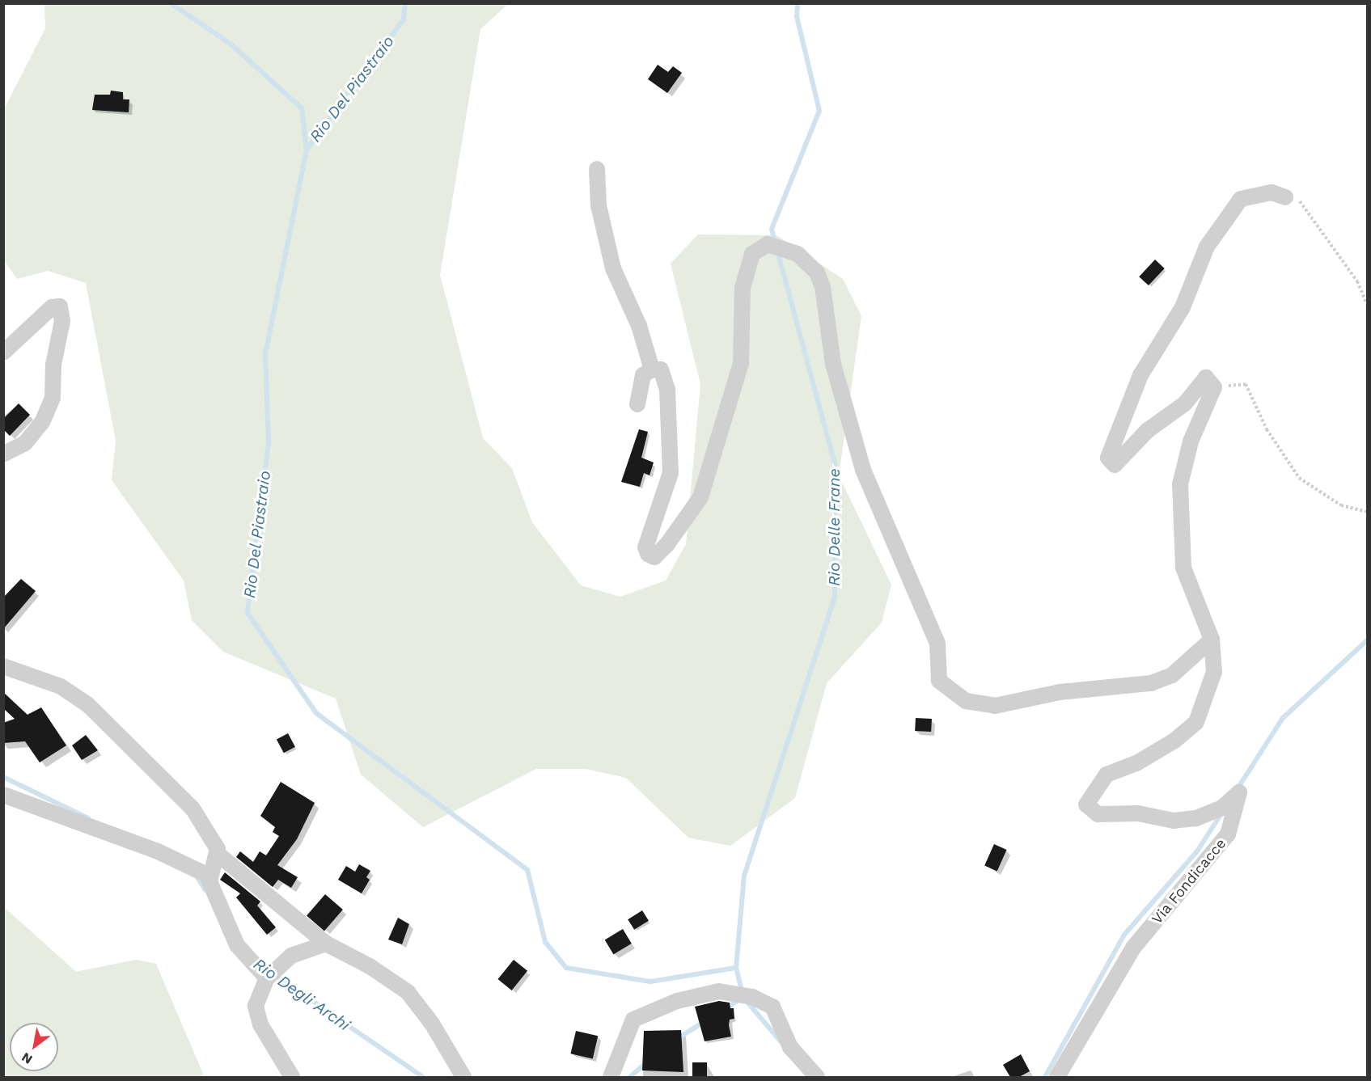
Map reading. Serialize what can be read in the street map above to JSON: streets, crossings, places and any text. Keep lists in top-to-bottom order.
{
  "streets": {
    "street": ["Via Fondicacce"]
  },
  "water": ["Rio Del Piastraio", "Rio Delle Frane", "Rio Degli Archi"],
  "north": "bottom left"
}
